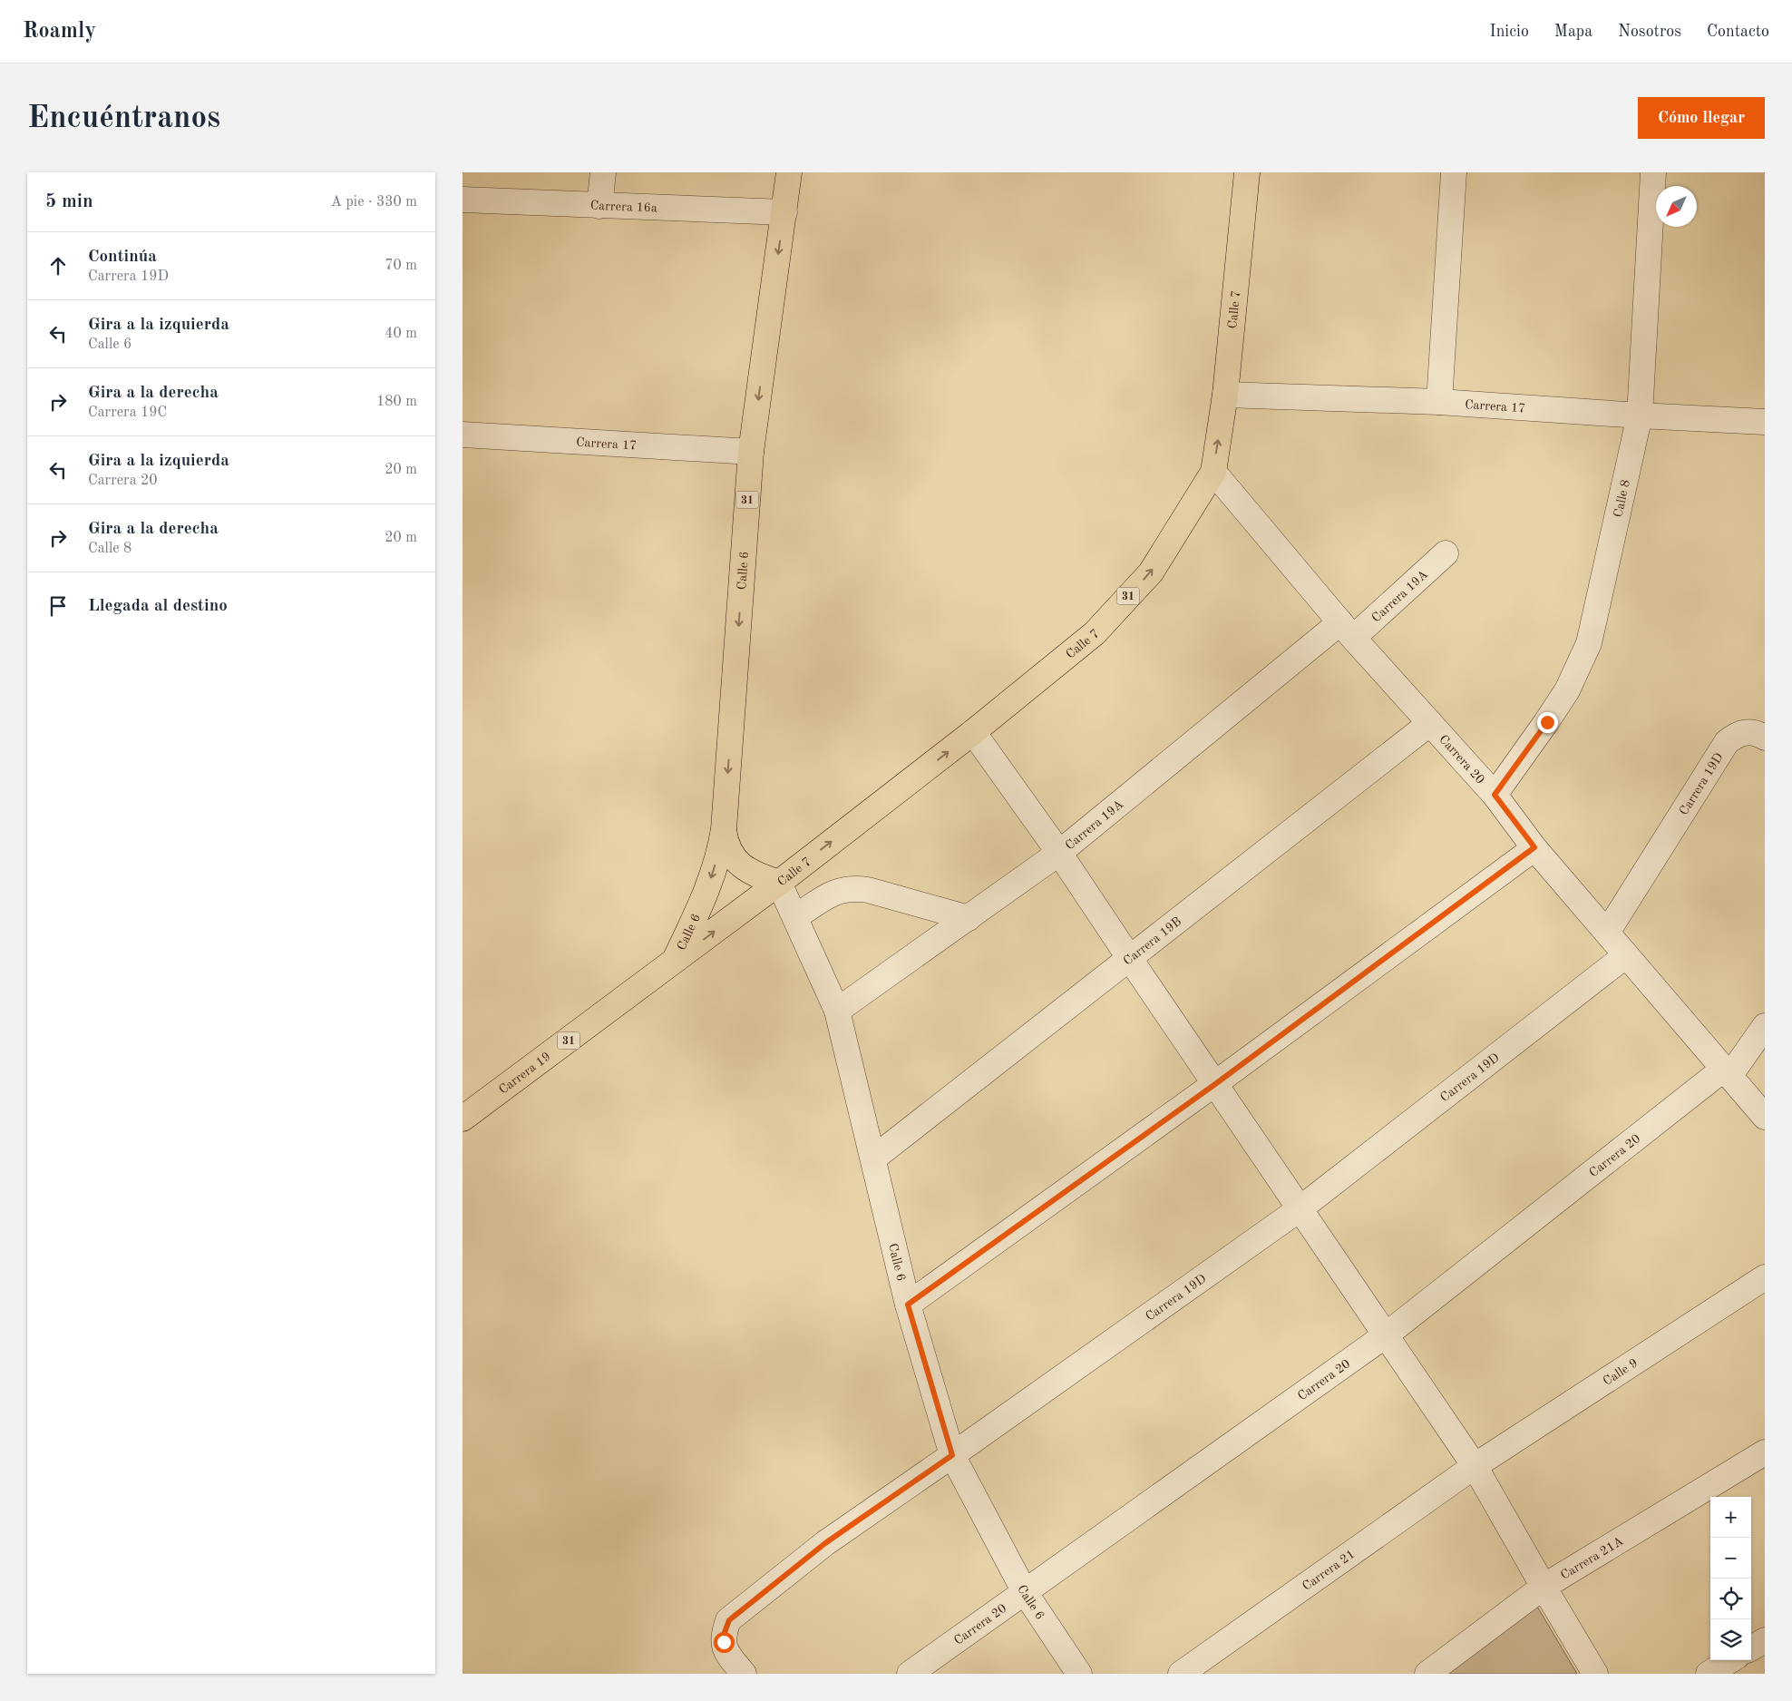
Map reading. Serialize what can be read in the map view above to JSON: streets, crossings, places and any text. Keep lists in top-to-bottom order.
{
  "streets": {
    "main road": [
      "Calle 7",
      "31",
      "Calle 6",
      "Carrera 19"
    ],
    "street": [
      "Carrera 16a",
      "Carrera 17",
      "Calle 8",
      "Carrera 19A",
      "Carrera 20",
      "Carrera 19D",
      "Carrera 19B",
      "Calle 9",
      "Carrera 21A",
      "Carrera 21"
    ]
  },
  "crossings": [
    ["Carrera 16a", "Calle 6"],
    ["Calle 7", "Carrera 17"],
    ["Calle 7", "Calle 6"],
    ["Calle 7", "Carrera 20"],
    ["Calle 7", "Carrera 19"],
    ["Carrera 17", "Calle 8"],
    ["Carrera 17", "Calle 6"],
    ["Calle 8", "Carrera 20"],
    ["Calle 6", "Carrera 19A"],
    ["Calle 6", "Carrera 20"],
    ["Calle 6", "Carrera 19D"],
    ["Calle 6", "Carrera 19B"],
    ["Calle 6", "Carrera 19"],
    ["Carrera 19A", "Carrera 20"],
    ["Carrera 20", "Carrera 19D"],
    ["Carrera 20", "Carrera 19B"],
    ["Calle 9", "Carrera 21"]
  ],
  "one_way": ["Calle 7", "Calle 6"],
  "north": "bottom left",
  "page": {
    "header": "Roamly",
    "nav": [
      "Inicio",
      "Mapa",
      "Nosotros",
      "Contacto"
    ],
    "buttons": "Cómo llegar",
    "title": "Encuéntranos",
    "heading": ["5 min", "A pie · 330 m"],
    "list": [
      ["Continúa", "Carrera 19D", "70 m"],
      ["Gira a la izquierda", "Calle 6", "40 m"],
      ["Gira a la derecha", "Carrera 19C", "180 m"],
      ["Gira a la izquierda", "Carrera 20", "20 m"],
      ["Gira a la derecha", "Calle 8", "20 m"],
      "Llegada al destino"
    ],
    "map_buttons": ["+", "−"]
  }
}
